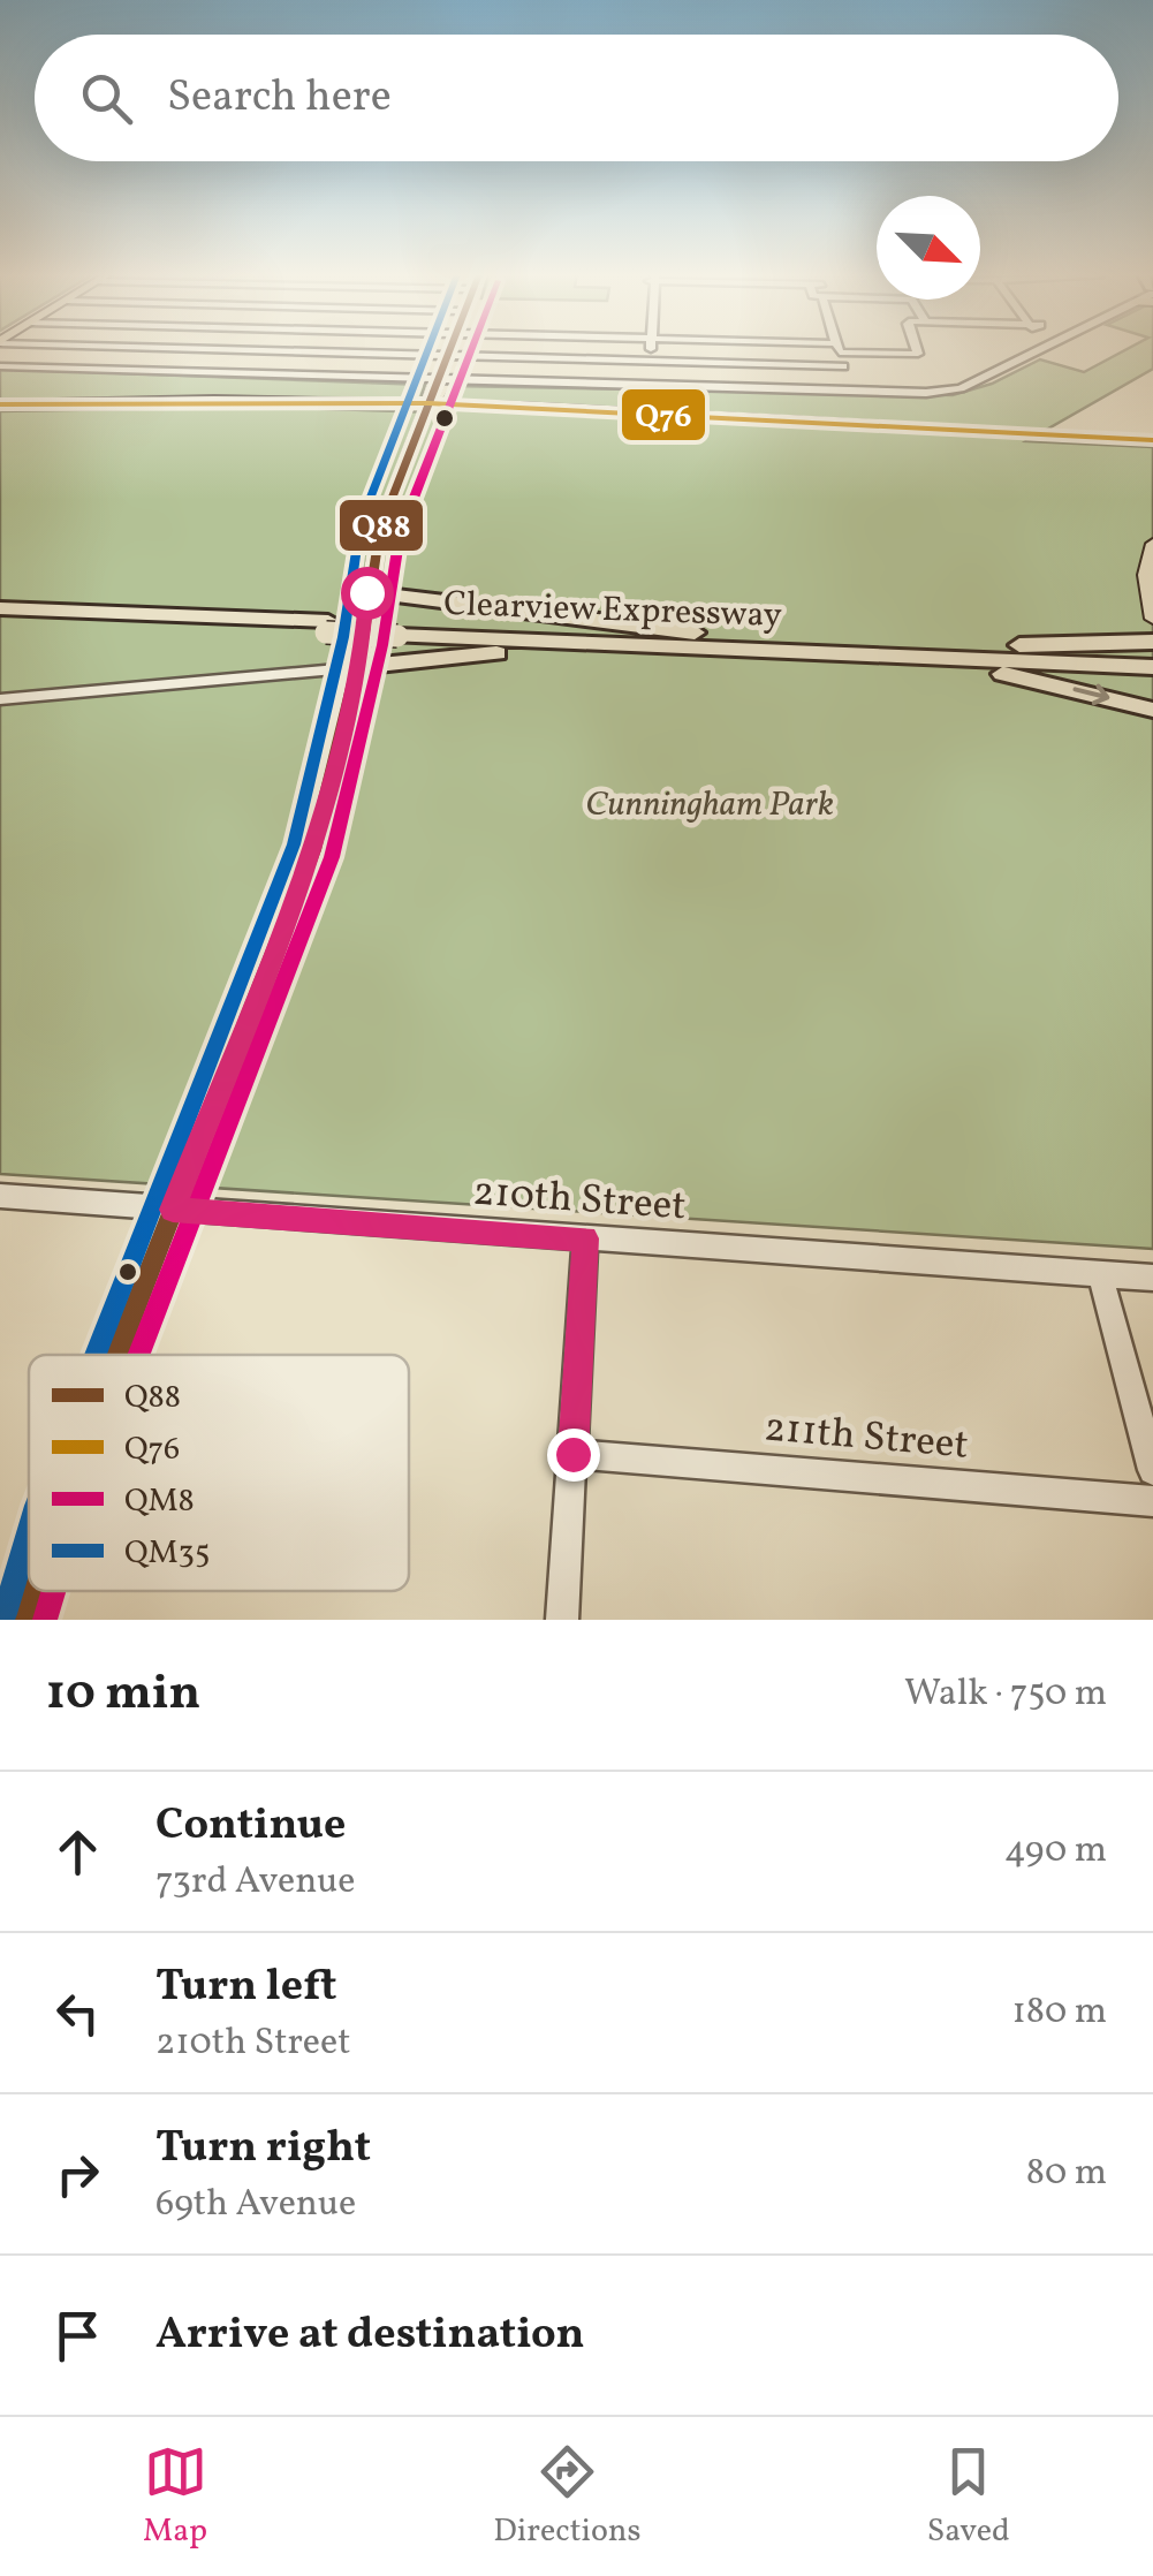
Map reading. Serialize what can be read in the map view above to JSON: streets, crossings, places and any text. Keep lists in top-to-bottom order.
{
  "streets": {
    "highway": ["Clearview Expressway"],
    "street": ["210th Street", "211th Street"]
  },
  "parks": ["Cunningham Park"],
  "lines": [
    "transit line Q88",
    "transit line QM8",
    "transit line QM35",
    "transit line Q76"
  ],
  "legend": [
    "Q88",
    "Q76",
    "QM8",
    "QM35"
  ],
  "north": "bottom right",
  "page": {
    "search": "Search here",
    "heading": ["10 min", "Walk · 750 m"],
    "list": [
      ["Continue", "73rd Avenue", "490 m"],
      ["Turn left", "210th Street", "180 m"],
      ["Turn right", "69th Avenue", "80 m"],
      "Arrive at destination"
    ],
    "nav": ["Map", "Directions", "Saved"]
  }
}
